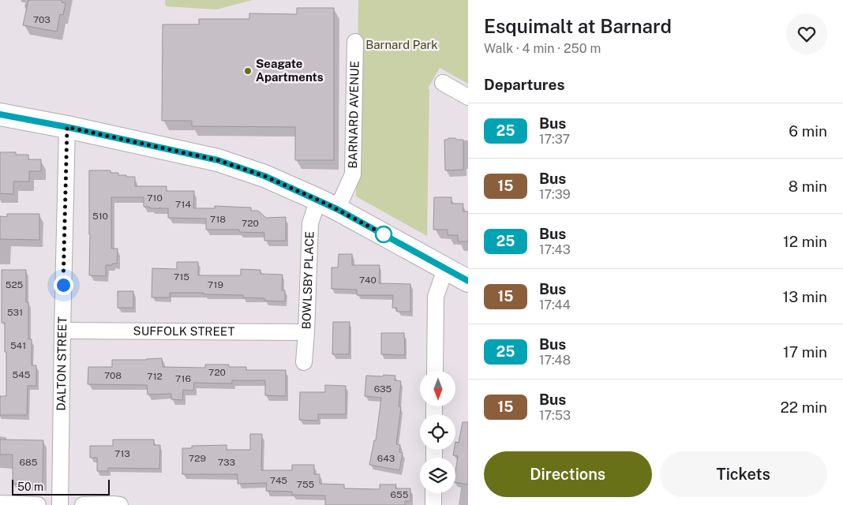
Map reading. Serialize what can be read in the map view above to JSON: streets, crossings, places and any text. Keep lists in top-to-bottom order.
{
  "streets": {
    "street": [
      "BARNARD AVENUE",
      "BOWLSBY PLACE",
      "SUFFOLK STREET",
      "DALTON STREET"
    ]
  },
  "crossings": [
    ["BOWLSBY PLACE", "SUFFOLK STREET"],
    ["SUFFOLK STREET", "DALTON STREET"]
  ],
  "parks": ["Barnard Park"],
  "places": ["Seagate Apartments"],
  "lines": ["bus line 25"],
  "house_numbers": [
    "703",
    "710",
    "714",
    "510",
    "718",
    "720",
    "715",
    "740",
    "525",
    "719",
    "531",
    "541",
    "720",
    "545",
    "708",
    "712",
    "716",
    "635",
    "713",
    "729",
    "643",
    "685",
    "733",
    "745",
    "755",
    "655"
  ],
  "scale_bar": "50 m",
  "north": "bottom",
  "page": {
    "heading": [
      ["Esquimalt at Barnard", "Walk · 4 min · 250 m"],
      "Departures"
    ],
    "list": [
      {
        "mark": "25",
        "name": "Bus",
        "note": "17:37",
        "value": "6 min"
      },
      {
        "mark": "15",
        "name": "Bus",
        "note": "17:39",
        "value": "8 min"
      },
      {
        "mark": "25",
        "name": "Bus",
        "note": "17:43",
        "value": "12 min"
      },
      {
        "mark": "15",
        "name": "Bus",
        "note": "17:44",
        "value": "13 min"
      },
      {
        "mark": "25",
        "name": "Bus",
        "note": "17:48",
        "value": "17 min"
      },
      {
        "mark": "15",
        "name": "Bus",
        "note": "17:53",
        "value": "22 min"
      }
    ],
    "buttons": ["Directions", "Tickets"],
    "scale": "50 m"
  }
}
